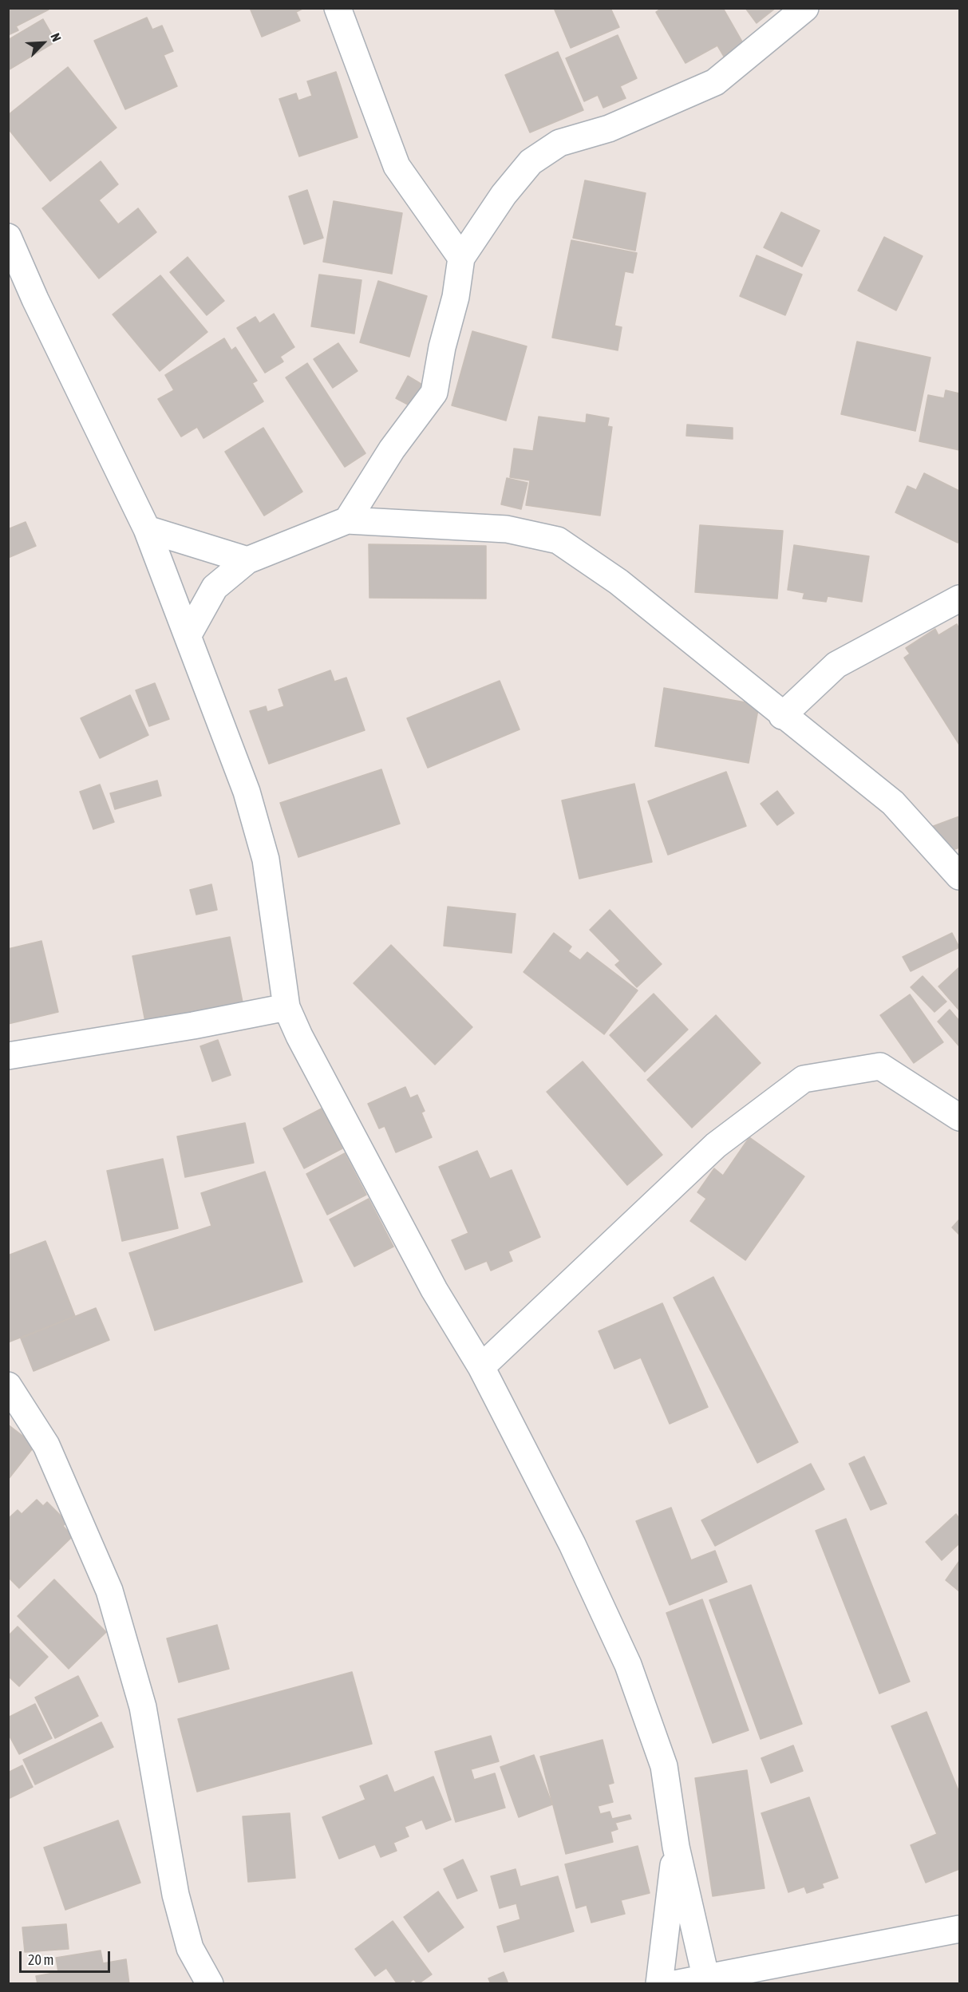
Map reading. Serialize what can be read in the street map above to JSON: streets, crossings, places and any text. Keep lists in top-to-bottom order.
{
  "scale_bar": "20 m",
  "north": "top right"
}
